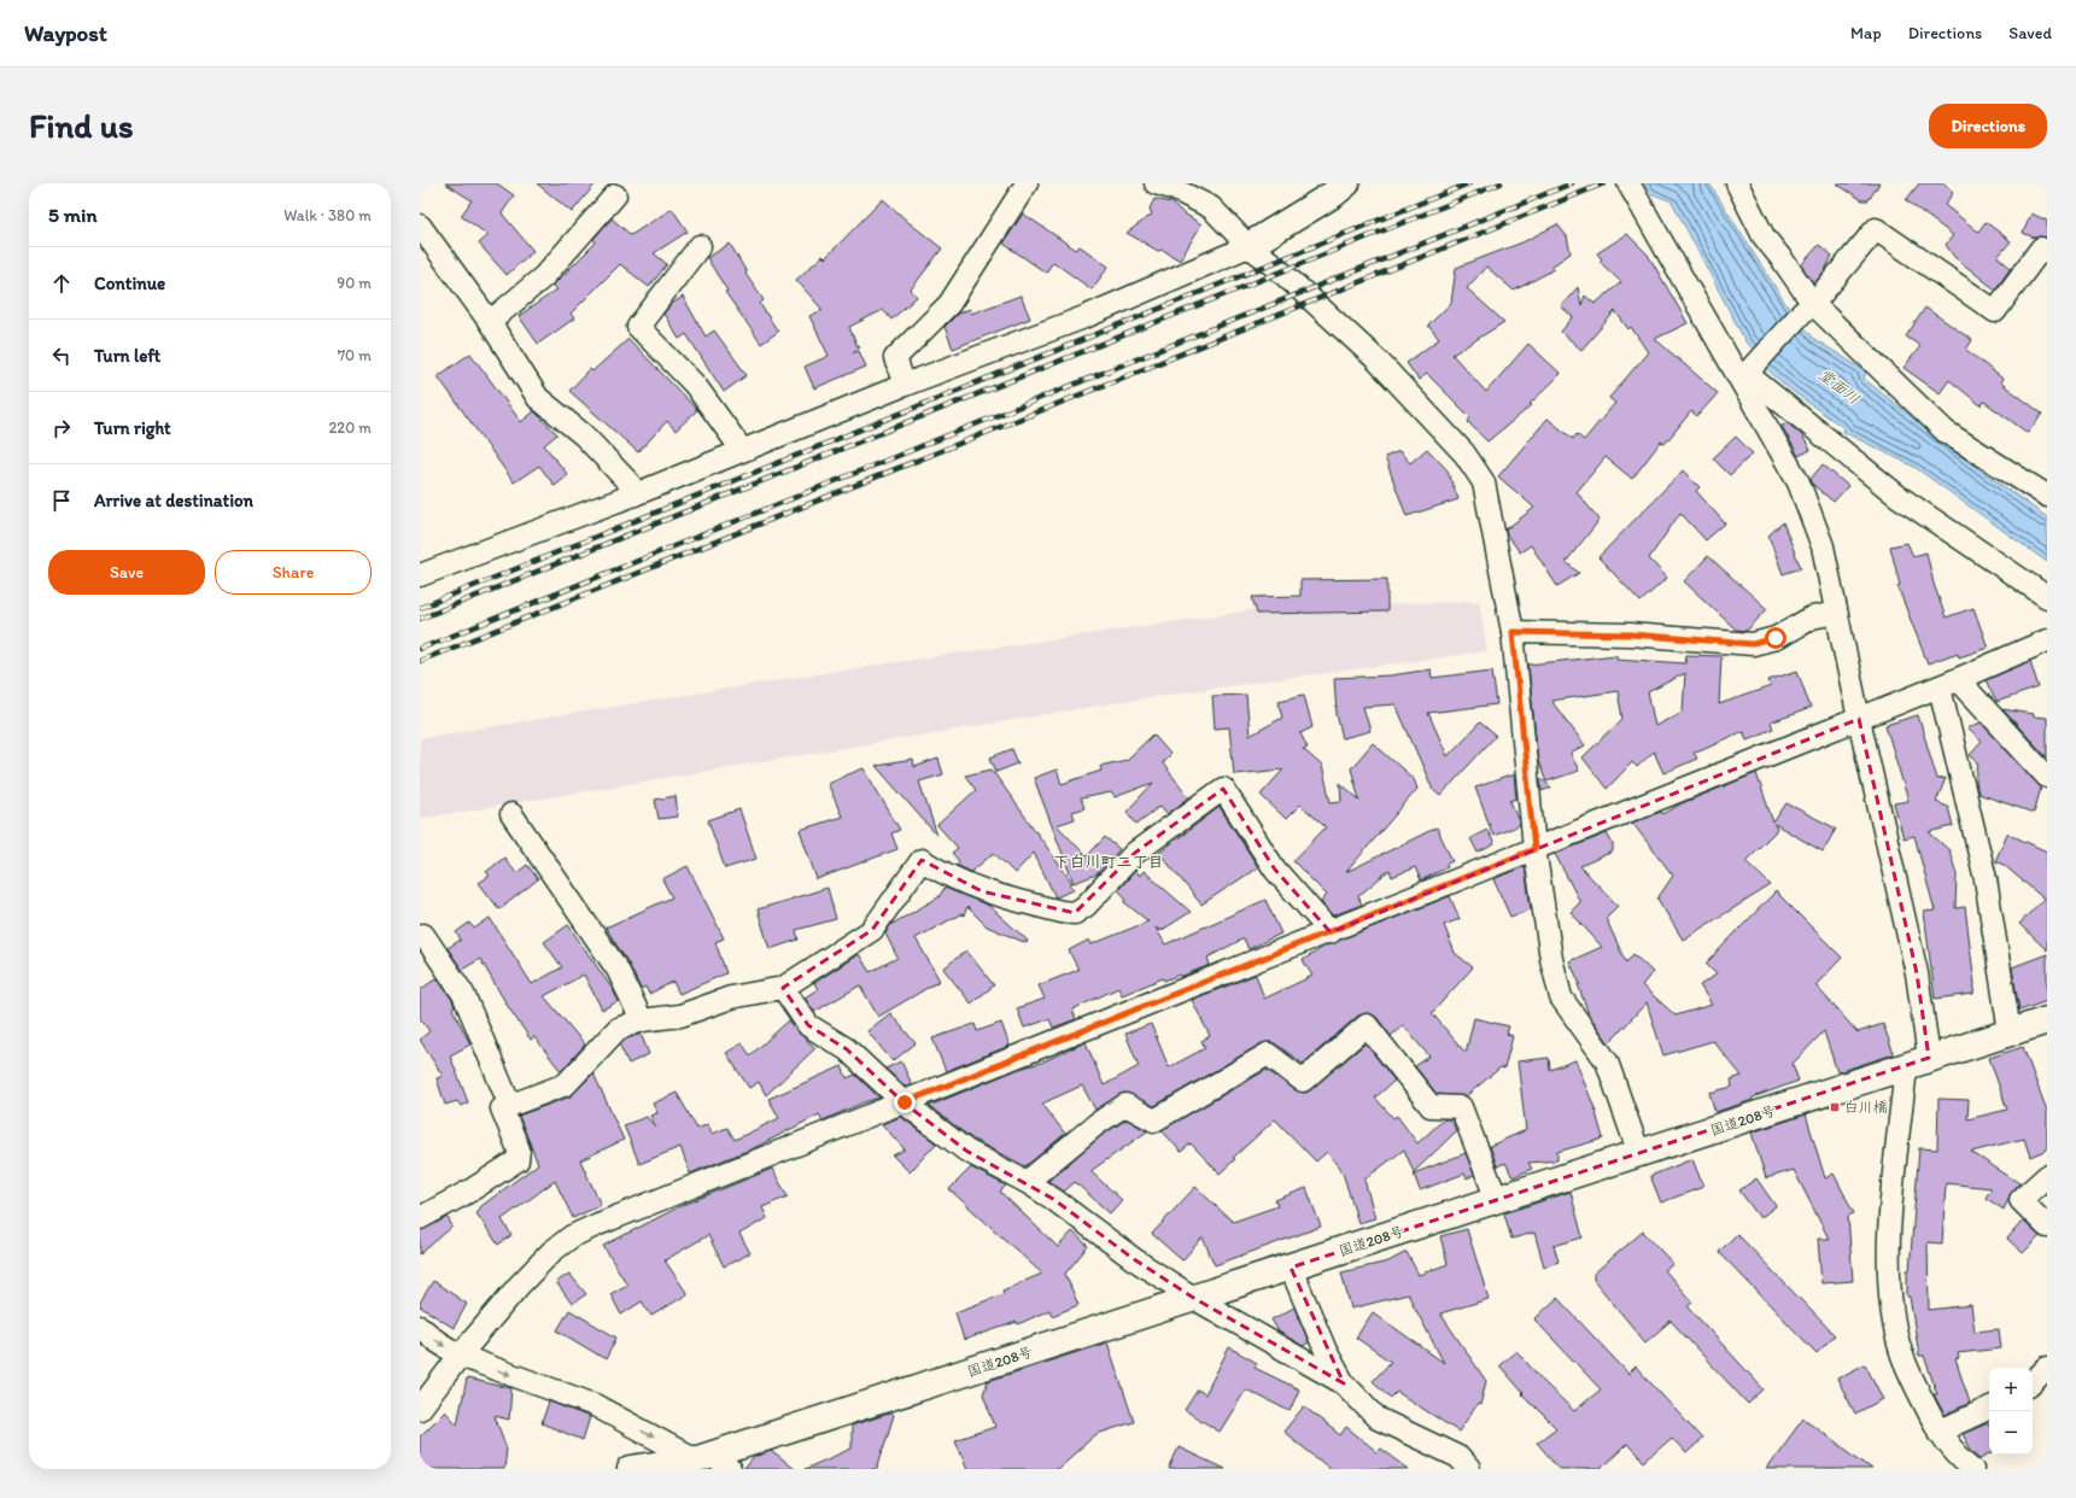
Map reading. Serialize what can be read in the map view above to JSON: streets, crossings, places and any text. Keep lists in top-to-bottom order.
{
  "streets": {
    "main road": ["国道208号"]
  },
  "districts": ["下白川町二丁目"],
  "water": ["堂面川"],
  "places": {
    "transit": ["白川橋"]
  },
  "page": {
    "header": "Waypost",
    "nav": ["Map", "Directions", "Saved"],
    "buttons": [
      "Directions",
      ["Save", "Share"]
    ],
    "title": "Find us",
    "heading": ["5 min", "Walk · 380 m"],
    "list": [
      ["Continue", "90 m"],
      ["Turn left", "70 m"],
      ["Turn right", "220 m"],
      "Arrive at destination"
    ],
    "map_buttons": ["+", "−"]
  }
}
